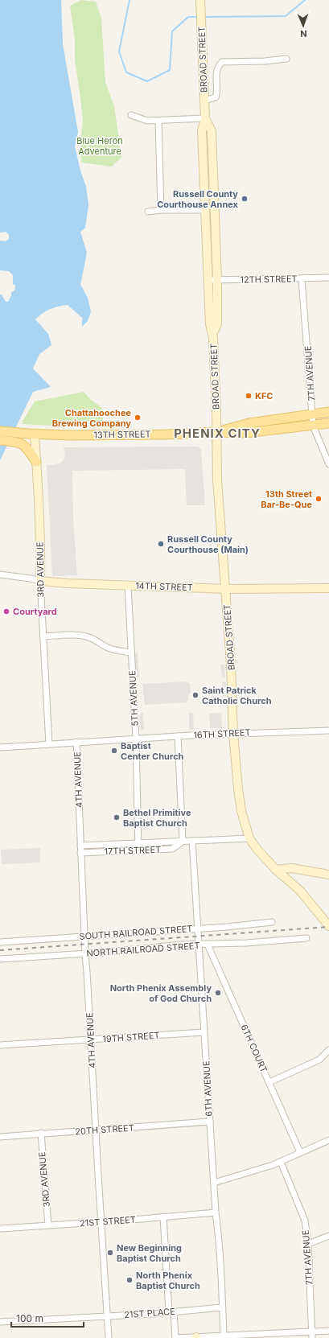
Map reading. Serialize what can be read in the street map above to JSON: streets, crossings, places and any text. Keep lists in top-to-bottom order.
{
  "streets": {
    "main road": [
      "BROAD STREET",
      "13TH STREET",
      "3RD AVENUE",
      "14TH STREET"
    ],
    "street": [
      "12TH STREET",
      "7TH AVENUE",
      "5TH AVENUE",
      "16TH STREET",
      "4TH AVENUE",
      "17TH STREET",
      "SOUTH RAILROAD STREET",
      "NORTH RAILROAD STREET",
      "19TH STREET",
      "6TH COURT",
      "6TH AVENUE",
      "20TH STREET",
      "21ST STREET",
      "21ST PLACE"
    ]
  },
  "crossings": [
    ["BROAD STREET", "12TH STREET"],
    ["BROAD STREET", "13TH STREET"],
    ["BROAD STREET", "14TH STREET"],
    ["BROAD STREET", "16TH STREET"],
    ["BROAD STREET", "17TH STREET"],
    ["12TH STREET", "7TH AVENUE"],
    ["7TH AVENUE", "13TH STREET"],
    ["13TH STREET", "3RD AVENUE"],
    ["3RD AVENUE", "14TH STREET"],
    ["3RD AVENUE", "16TH STREET"],
    ["3RD AVENUE", "20TH STREET"],
    ["3RD AVENUE", "21ST STREET"],
    ["14TH STREET", "5TH AVENUE"],
    ["5TH AVENUE", "16TH STREET"],
    ["5TH AVENUE", "17TH STREET"],
    ["16TH STREET", "4TH AVENUE"],
    ["4TH AVENUE", "17TH STREET"],
    ["4TH AVENUE", "SOUTH RAILROAD STREET"],
    ["4TH AVENUE", "NORTH RAILROAD STREET"],
    ["4TH AVENUE", "19TH STREET"],
    ["4TH AVENUE", "20TH STREET"],
    ["4TH AVENUE", "21ST STREET"],
    ["4TH AVENUE", "21ST PLACE"],
    ["17TH STREET", "6TH AVENUE"],
    ["SOUTH RAILROAD STREET", "6TH AVENUE"],
    ["NORTH RAILROAD STREET", "6TH COURT"],
    ["NORTH RAILROAD STREET", "6TH AVENUE"],
    ["19TH STREET", "6TH AVENUE"],
    ["6TH AVENUE", "20TH STREET"],
    ["6TH AVENUE", "21ST STREET"],
    ["6TH AVENUE", "21ST PLACE"]
  ],
  "districts": ["PHENIX CITY"],
  "parks": ["Blue Heron Adventure"],
  "places": [
    "Russell County Courthouse Annex",
    "KFC",
    "Chattahoochee Brewing Company",
    "13th Street Bar-Be-Que",
    "Russell County Courthouse (Main)",
    "Courtyard",
    "Saint Patrick Catholic Church",
    "Baptist Center Church",
    "Bethel Primitive Baptist Church",
    "North Phenix Assembly of God Church",
    "New Beginning Baptist Church",
    "North Phenix Baptist Church"
  ],
  "scale_bar": "100 m",
  "north": "bottom"
}
